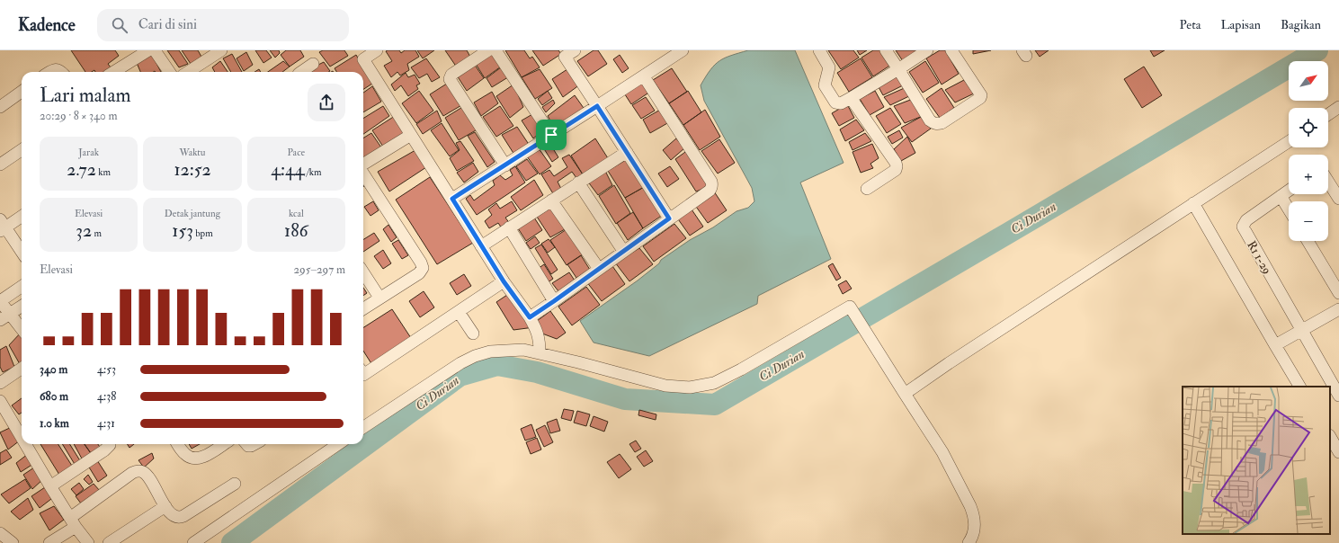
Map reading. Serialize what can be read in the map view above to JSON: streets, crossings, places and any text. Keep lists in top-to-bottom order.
{
  "streets": {
    "street": ["R1 1-29"]
  },
  "water": ["Ci Durian"],
  "north": "top right",
  "page": {
    "header": "Kadence",
    "search": "Cari di sini",
    "nav": ["Peta", "Lapisan", "Bagikan"],
    "map_buttons": ["+", "−"],
    "heading": ["Lari malam", "20:29 · 8 × 340 m"],
    "stats": [
      ["Jarak", "2.72 km"],
      ["Waktu", "12:52"],
      ["Pace", "4:44 /km"],
      ["Elevasi", "32 m"],
      ["Detak jantung", "153 bpm"],
      ["kcal", "186"]
    ],
    "chart": ["Elevasi", "295–297 m"],
    "list": [
      {
        "name": "340 m",
        "note": "4:53"
      },
      {
        "name": "680 m",
        "note": "4:38"
      },
      {
        "name": "1.0 km",
        "note": "4:31"
      }
    ]
  }
}
